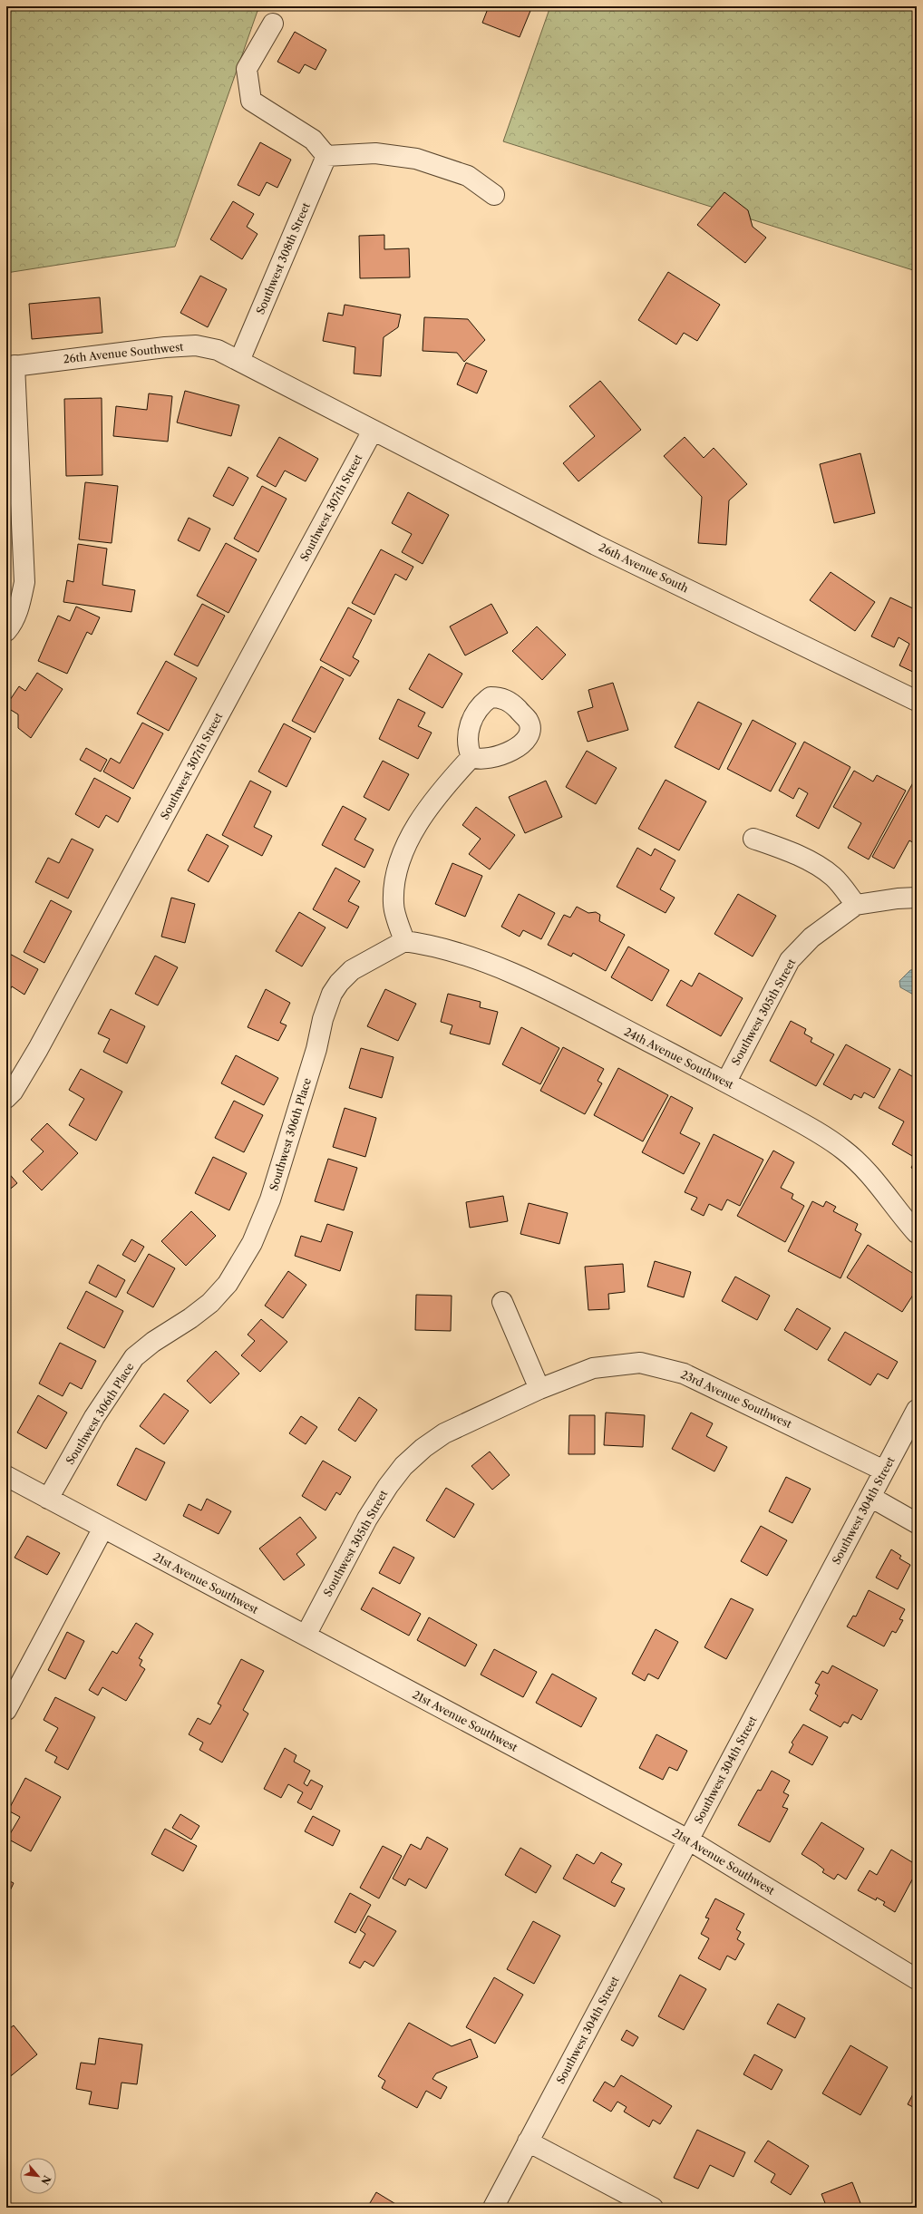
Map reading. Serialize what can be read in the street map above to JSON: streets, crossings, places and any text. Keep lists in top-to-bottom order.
{
  "streets": {
    "street": [
      "Southwest 308th Street",
      "26th Avenue Southwest",
      "Southwest 307th Street",
      "26th Avenue South",
      "Southwest 305th Street",
      "24th Avenue Southwest",
      "Southwest 306th Place",
      "23rd Avenue Southwest",
      "Southwest 304th Street",
      "21st Avenue Southwest"
    ]
  },
  "crossings": [
    ["Southwest 308th Street", "26th Avenue Southwest"],
    ["26th Avenue Southwest", "Southwest 307th Street"],
    ["26th Avenue Southwest", "26th Avenue South"],
    ["Southwest 307th Street", "26th Avenue South"],
    ["Southwest 305th Street", "24th Avenue Southwest"],
    ["Southwest 305th Street", "23rd Avenue Southwest"],
    ["Southwest 305th Street", "21st Avenue Southwest"],
    ["24th Avenue Southwest", "Southwest 306th Place"],
    ["Southwest 306th Place", "21st Avenue Southwest"],
    ["23rd Avenue Southwest", "Southwest 304th Street"],
    ["Southwest 304th Street", "21st Avenue Southwest"]
  ],
  "north": "bottom right"
}
